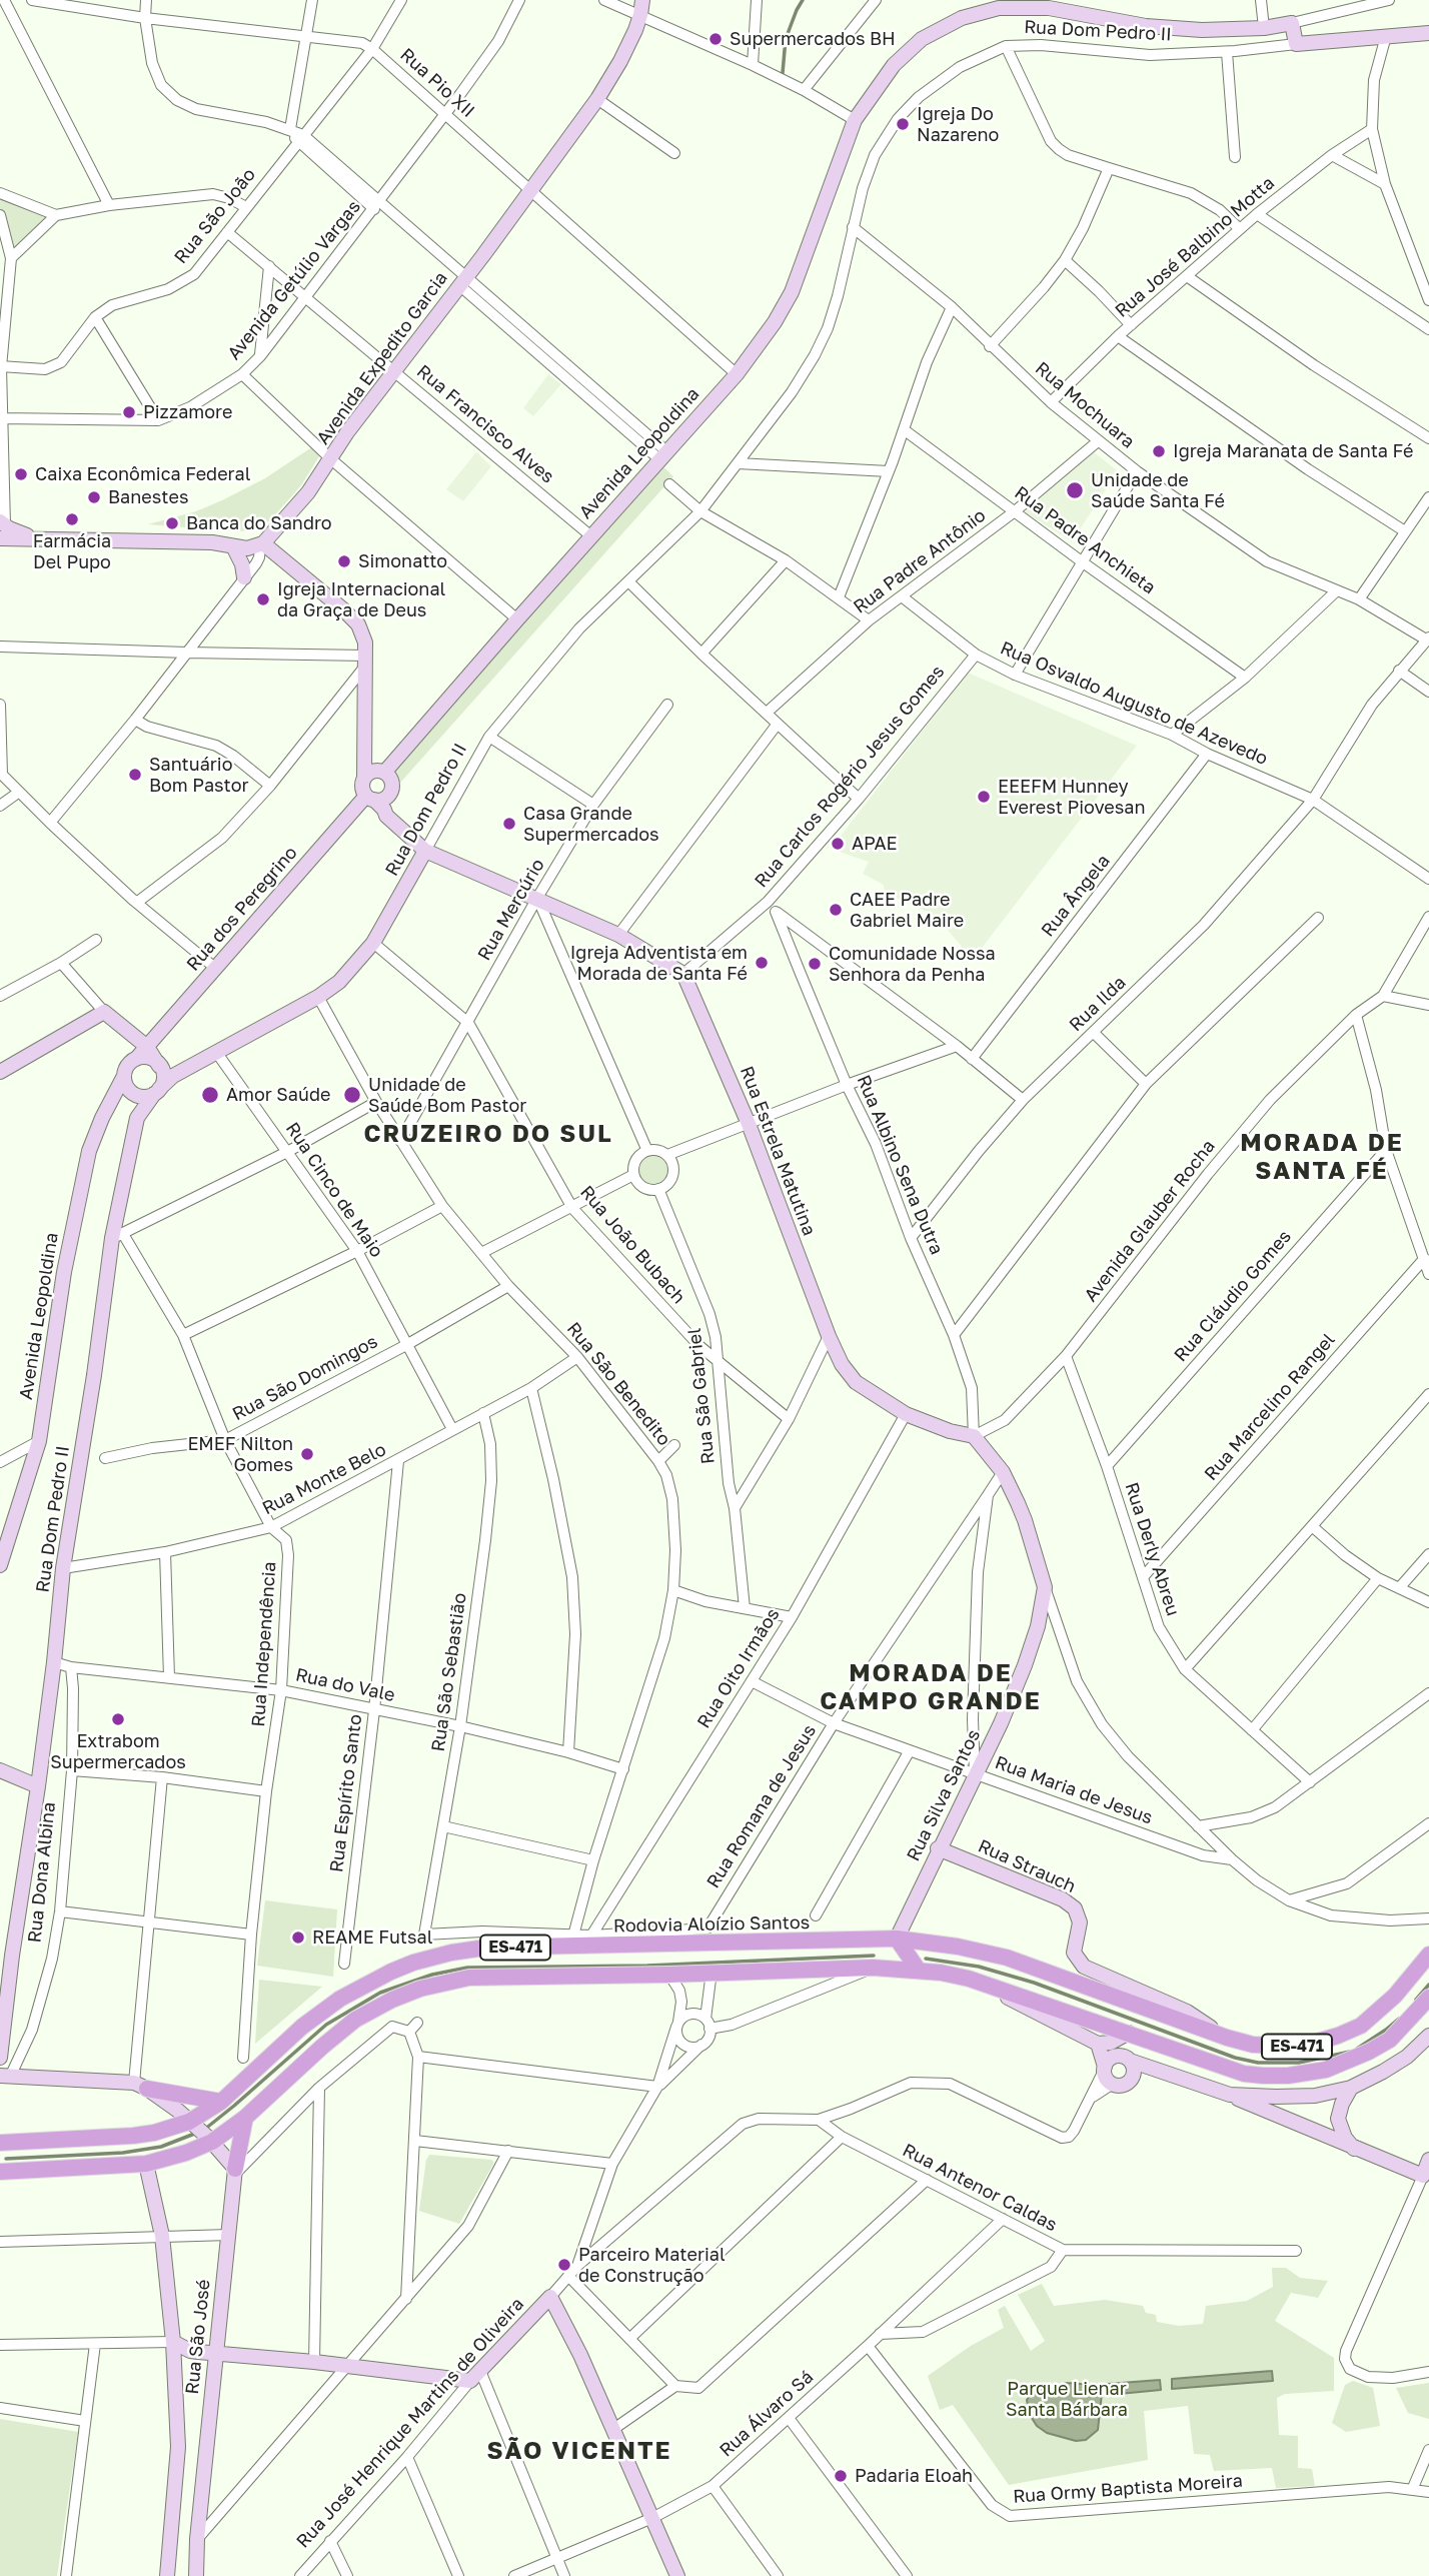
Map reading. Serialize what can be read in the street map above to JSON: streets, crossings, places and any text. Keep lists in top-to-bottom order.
{
  "streets": {
    "main road": ["Rodovia Aloízio Santos", "ES-471"],
    "street": [
      "Rua Dom Pedro II",
      "Rua Pio XII",
      "Rua São João",
      "Rua José Balbino Motta",
      "Avenida Getúlio Vargas",
      "Avenida Expedito Garcia",
      "Rua Mochuara",
      "Rua Francisco Alves",
      "Avenida Leopoldina",
      "Rua Padre Anchieta",
      "Rua Padre Antônio",
      "Rua Osvaldo Augusto de Azevedo",
      "Rua Carlos Rogério Jesus Gomes",
      "Rua Ângela",
      "Rua dos Peregrino",
      "Rua Mercúrio",
      "Rua Ilda",
      "Rua Estrela Matutina",
      "Rua Albino Sena Dutra",
      "Rua Cinco de Maio",
      "Avenida Glauber Rocha",
      "Rua João Bubach",
      "Rua Cláudio Gomes",
      "Rua São Domingos",
      "Rua São Benedito",
      "Rua São Gabriel",
      "Rua Marcelino Rangel",
      "Rua Monte Belo",
      "Rua Derly Abreu",
      "Rua Independência",
      "Rua Oito Irmãos",
      "Rua São Sebastião",
      "Rua do Vale",
      "Rua Maria de Jesus",
      "Rua Espírito Santo",
      "Rua Silva Santos",
      "Rua Romana de Jesus",
      "Rua Strauch",
      "Rua Dona Albina",
      "Rua Antenor Caldas",
      "Rua São José",
      "Rua Álvaro Sá",
      "Rua José Henrique Martins de Oliveira",
      "Rua Ormy Baptista Moreira"
    ]
  },
  "crossings": [
    ["Rua Dom Pedro II", "Rua Mochuara"],
    ["Rua Dom Pedro II", "Avenida Leopoldina"],
    ["Rua Dom Pedro II", "Rua dos Peregrino"],
    ["Rua Dom Pedro II", "Rua Cinco de Maio"],
    ["Rua Dom Pedro II", "Rua João Bubach"],
    ["Rua Dom Pedro II", "Rua São Benedito"],
    ["Rua Dom Pedro II", "Rua Monte Belo"],
    ["Rua Dom Pedro II", "Rua Independência"],
    ["Rua Dom Pedro II", "Rua do Vale"],
    ["Rua Dom Pedro II", "Rua Dona Albina"],
    ["Rua Pio XII", "Rua São João"],
    ["Rua Pio XII", "Avenida Getúlio Vargas"],
    ["Rua Pio XII", "Avenida Expedito Garcia"],
    ["Rua Pio XII", "Avenida Leopoldina"],
    ["Rua São João", "Rua Francisco Alves"],
    ["Rua José Balbino Motta", "Rua Mochuara"],
    ["Avenida Getúlio Vargas", "Rua Francisco Alves"],
    ["Avenida Expedito Garcia", "Rua Francisco Alves"],
    ["Rua Mochuara", "Rua Padre Antônio"],
    ["Rua Mochuara", "Rua Ilda"],
    ["Rua Francisco Alves", "Avenida Leopoldina"],
    ["Avenida Leopoldina", "Rua dos Peregrino"],
    ["Rua Padre Anchieta", "Rua Padre Antônio"],
    ["Rua Padre Antônio", "Rua Osvaldo Augusto de Azevedo"],
    ["Rua Osvaldo Augusto de Azevedo", "Rua Carlos Rogério Jesus Gomes"],
    ["Rua Osvaldo Augusto de Azevedo", "Rua Ângela"],
    ["Rua Osvaldo Augusto de Azevedo", "Rua Ilda"],
    ["Rua Carlos Rogério Jesus Gomes", "Rua Estrela Matutina"],
    ["Rua Mercúrio", "Rua João Bubach"],
    ["Rua Mercúrio", "Rua São Benedito"],
    ["Rua Ilda", "Rua Albino Sena Dutra"],
    ["Rua Estrela Matutina", "Rua Albino Sena Dutra"],
    ["Rua Estrela Matutina", "Avenida Glauber Rocha"],
    ["Rua Estrela Matutina", "Rua Oito Irmãos"],
    ["Rua Albino Sena Dutra", "Avenida Glauber Rocha"],
    ["Rua Cinco de Maio", "Rua São Domingos"],
    ["Rua Cinco de Maio", "Rua Monte Belo"],
    ["Avenida Glauber Rocha", "Rua Derly Abreu"],
    ["Rua João Bubach", "Rua São Gabriel"],
    ["Rua Cláudio Gomes", "Rua Derly Abreu"],
    ["Rua São Domingos", "Rua São Benedito"],
    ["Rua São Domingos", "Rua Independência"],
    ["Rua São Benedito", "Rua Monte Belo"],
    ["Rua São Benedito", "Rua São Sebastião"],
    ["Rua São Benedito", "Rua do Vale"],
    ["Rua Marcelino Rangel", "Rua Derly Abreu"],
    ["Rua Monte Belo", "Rua Independência"],
    ["Rua Monte Belo", "Rua São Sebastião"],
    ["Rua Monte Belo", "Rua Espírito Santo"],
    ["Rua Independência", "Rua do Vale"],
    ["Rua Oito Irmãos", "Rua Maria de Jesus"],
    ["Rua Oito Irmãos", "Rua Romana de Jesus"],
    ["Rua São Sebastião", "Rua do Vale"],
    ["Rua do Vale", "Rua Espírito Santo"],
    ["Rua do Vale", "Rua Dona Albina"],
    ["Rua Maria de Jesus", "Rua Silva Santos"],
    ["Rua Maria de Jesus", "Rua Romana de Jesus"],
    ["Rua Silva Santos", "Rua Strauch"],
    ["Rua Silva Santos", "Rodovia Aloízio Santos"],
    ["Rua Strauch", "Rodovia Aloízio Santos"],
    ["Rodovia Aloízio Santos", "Rua São José"],
    ["Rua Antenor Caldas", "Rua Álvaro Sá"],
    ["Rua Álvaro Sá", "Rua Ormy Baptista Moreira"]
  ],
  "districts": [
    "CRUZEIRO DO SUL",
    "MORADA DE SANTA FÉ",
    "MORADA DE CAMPO GRANDE",
    "SÃO VICENTE"
  ],
  "parks": ["Parque Lienar Santa Bárbara"],
  "places": [
    "Supermercados BH",
    "Igreja Do Nazareno",
    "Pizzamore",
    "Igreja Maranata de Santa Fé",
    "Caixa Econômica Federal",
    "Unidade de Saúde Santa Fé",
    "Banestes",
    "Farmácia Del Pupo",
    "Banca do Sandro",
    "Simonatto",
    "Igreja Internacional da Graça de Deus",
    "Santuário Bom Pastor",
    "EEEFM Hunney Everest Piovesan",
    "Casa Grande Supermercados",
    "APAE",
    "CAEE Padre Gabriel Maire",
    "Igreja Adventista em Morada de Santa Fé",
    "Comunidade Nossa Senhora da Penha",
    "Amor Saúde",
    "Unidade de Saúde Bom Pastor",
    "EMEF Nilton Gomes",
    "Extrabom Supermercados",
    "REAME Futsal",
    "Parceiro Material de Construção",
    "Padaria Eloah"
  ]
}
